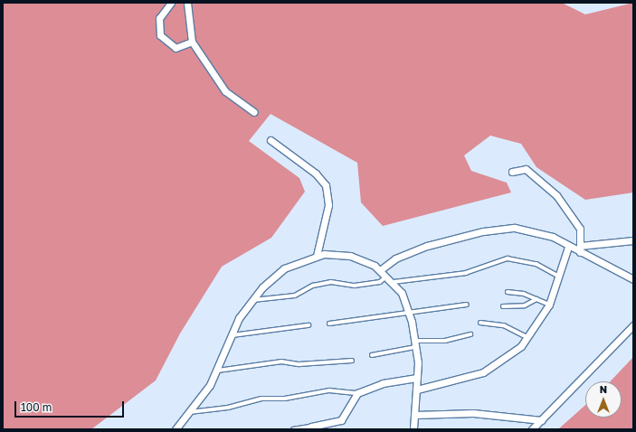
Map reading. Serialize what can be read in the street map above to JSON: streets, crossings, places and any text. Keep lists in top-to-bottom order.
{
  "scale_bar": "100 m",
  "north": "top"
}
